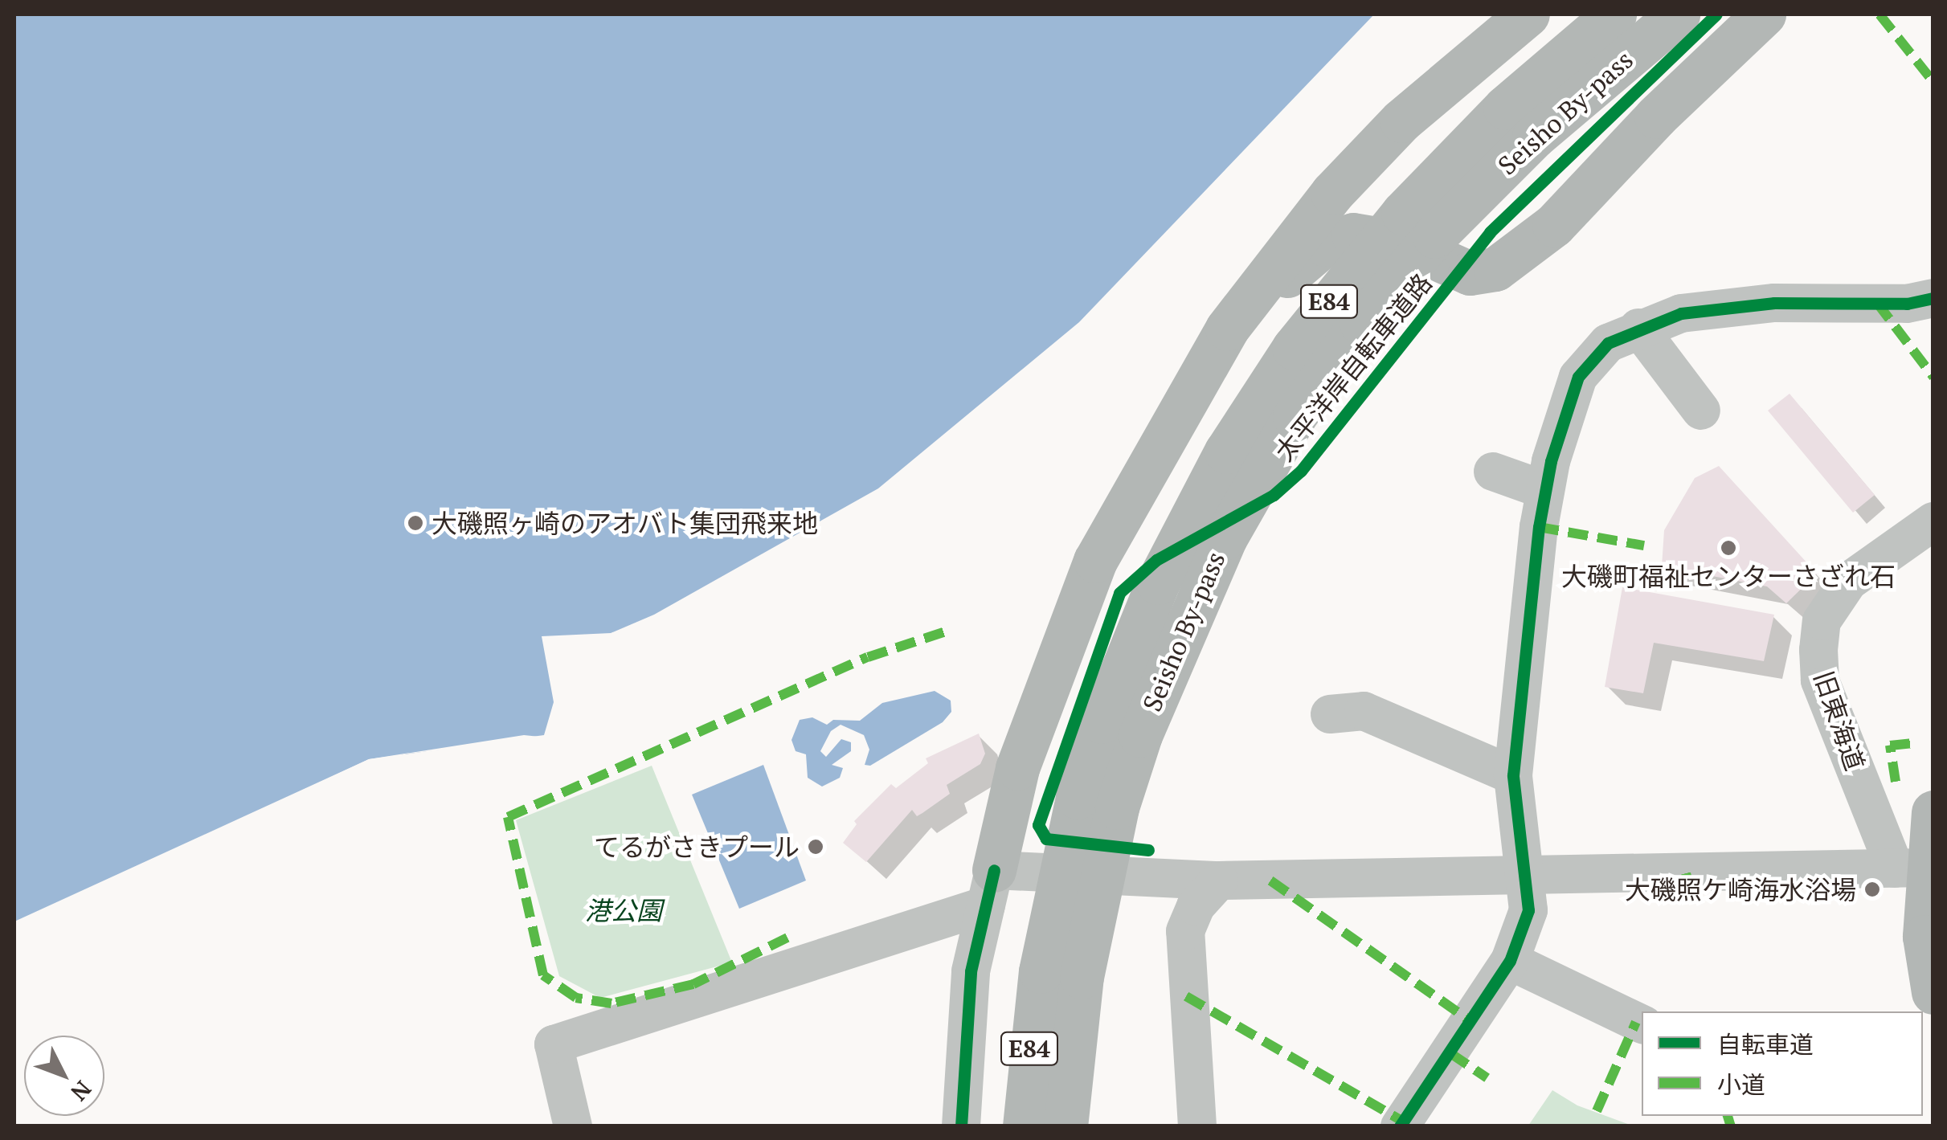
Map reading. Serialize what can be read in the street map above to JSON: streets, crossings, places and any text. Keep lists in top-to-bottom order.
{
  "streets": {
    "highway": ["Seisho By-pass", "E84"],
    "street": ["旧東海道"],
    "cycle path": ["太平洋岸自転車道路"]
  },
  "parks": ["港公園"],
  "places": [
    "大磯照ヶ崎のアオバト集団飛来地",
    "大磯町福祉センターさざれ石",
    "てるがさきプール",
    "大磯照ケ崎海水浴場"
  ],
  "legend": ["自転車道", "小道"],
  "north": "bottom right"
}
